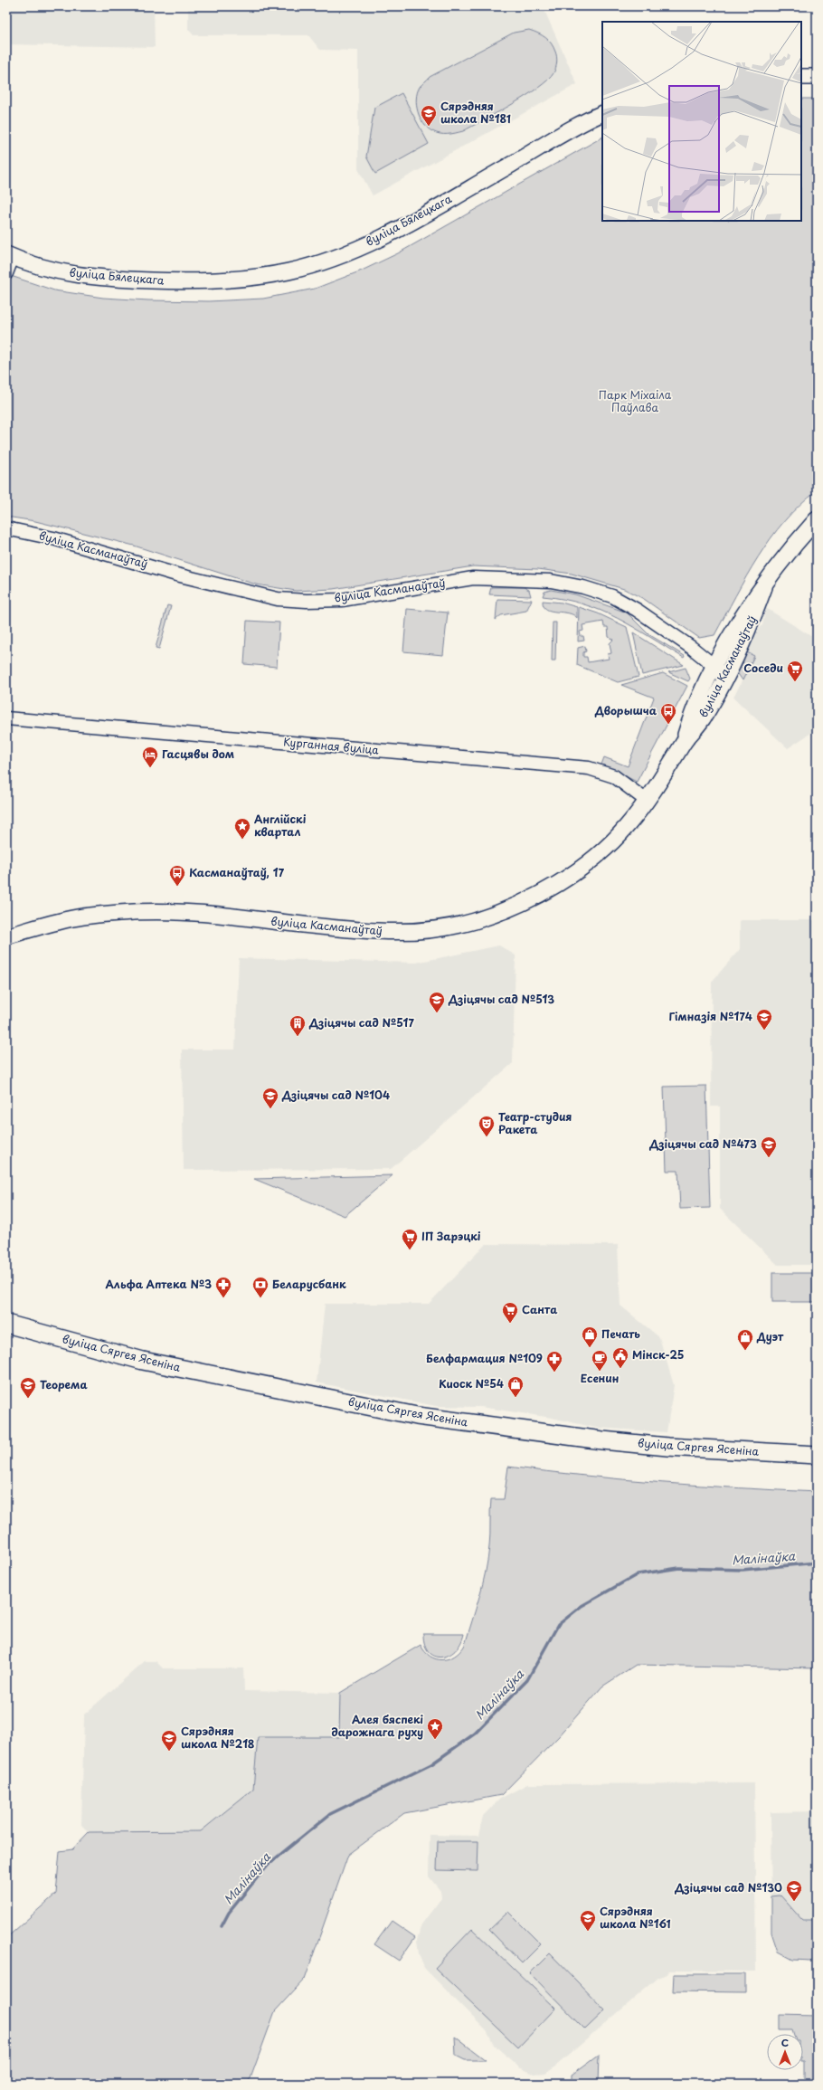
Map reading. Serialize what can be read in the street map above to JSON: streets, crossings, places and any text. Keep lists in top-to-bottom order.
{
  "streets": {
    "main road": ["вуліца Сяргея Ясеніна"],
    "street": ["вуліца Бялецкага", "вуліца Касманаўтаў", "Курганная вуліца"]
  },
  "crossings": [
    ["вуліца Касманаўтаў", "Курганная вуліца"]
  ],
  "water": ["Малінаўка"],
  "parks": ["Парк Міхаіла Паўлава"],
  "places": {
    "school or university": [
      "Сярэдняя школа №181",
      "Дзіцячы сад №513",
      "Гімназія №174",
      "Дзіцячы сад №104",
      "Дзіцячы сад №473",
      "Теорема",
      "Сярэдняя школа №218",
      "Дзіцячы сад №130",
      "Сярэдняя школа №161"
    ],
    "supermarket": ["Соседи", "ІП Зарэцкі", "Санта"],
    "bus stop": ["Дворышча", "Касманаўтаў, 17"],
    "hotel": ["Гасцявы дом"],
    "place": ["Англійскі квартал", "Алея бяспекі дарожнага руху"],
    "building": ["Дзіцячы сад №517"],
    "theatre": ["Театр-студия Ракета"],
    "pharmacy": ["Альфа Аптека №3", "Белфармация №109"],
    "bank": ["Беларусбанк"],
    "shop": ["Печать", "Дуэт", "Киоск №54"],
    "public building": ["Мінск-25"],
    "cafe": ["Есенин"]
  },
  "north": "top"
}
